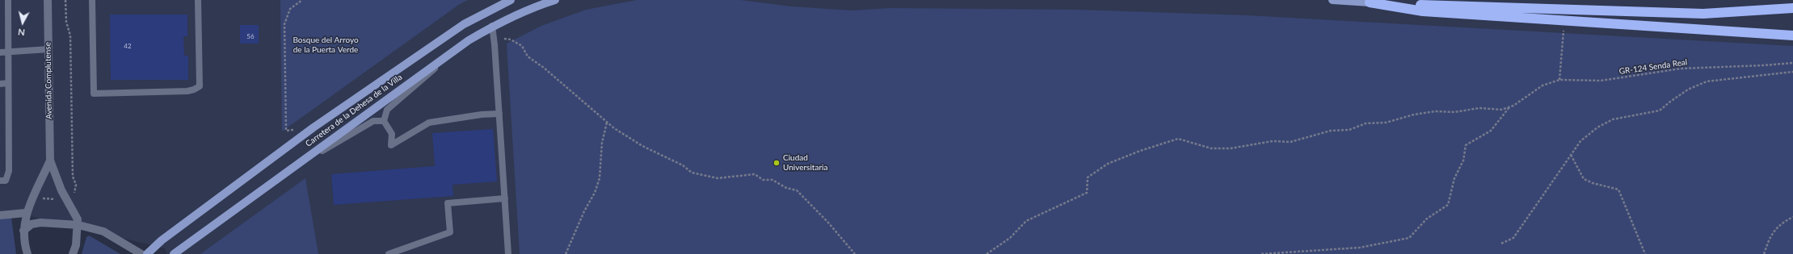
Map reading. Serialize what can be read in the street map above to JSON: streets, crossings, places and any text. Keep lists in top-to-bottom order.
{
  "streets": {
    "main road": ["Carretera de la Dehesa de la Villa"],
    "street": ["Avenida Complutense"],
    "path": ["GR-124 Senda Real"]
  },
  "parks": ["Bosque del Arroyo de la Puerta Verde"],
  "places": ["Ciudad Universitaria"],
  "house_numbers": ["56", "42"],
  "north": "bottom"
}
